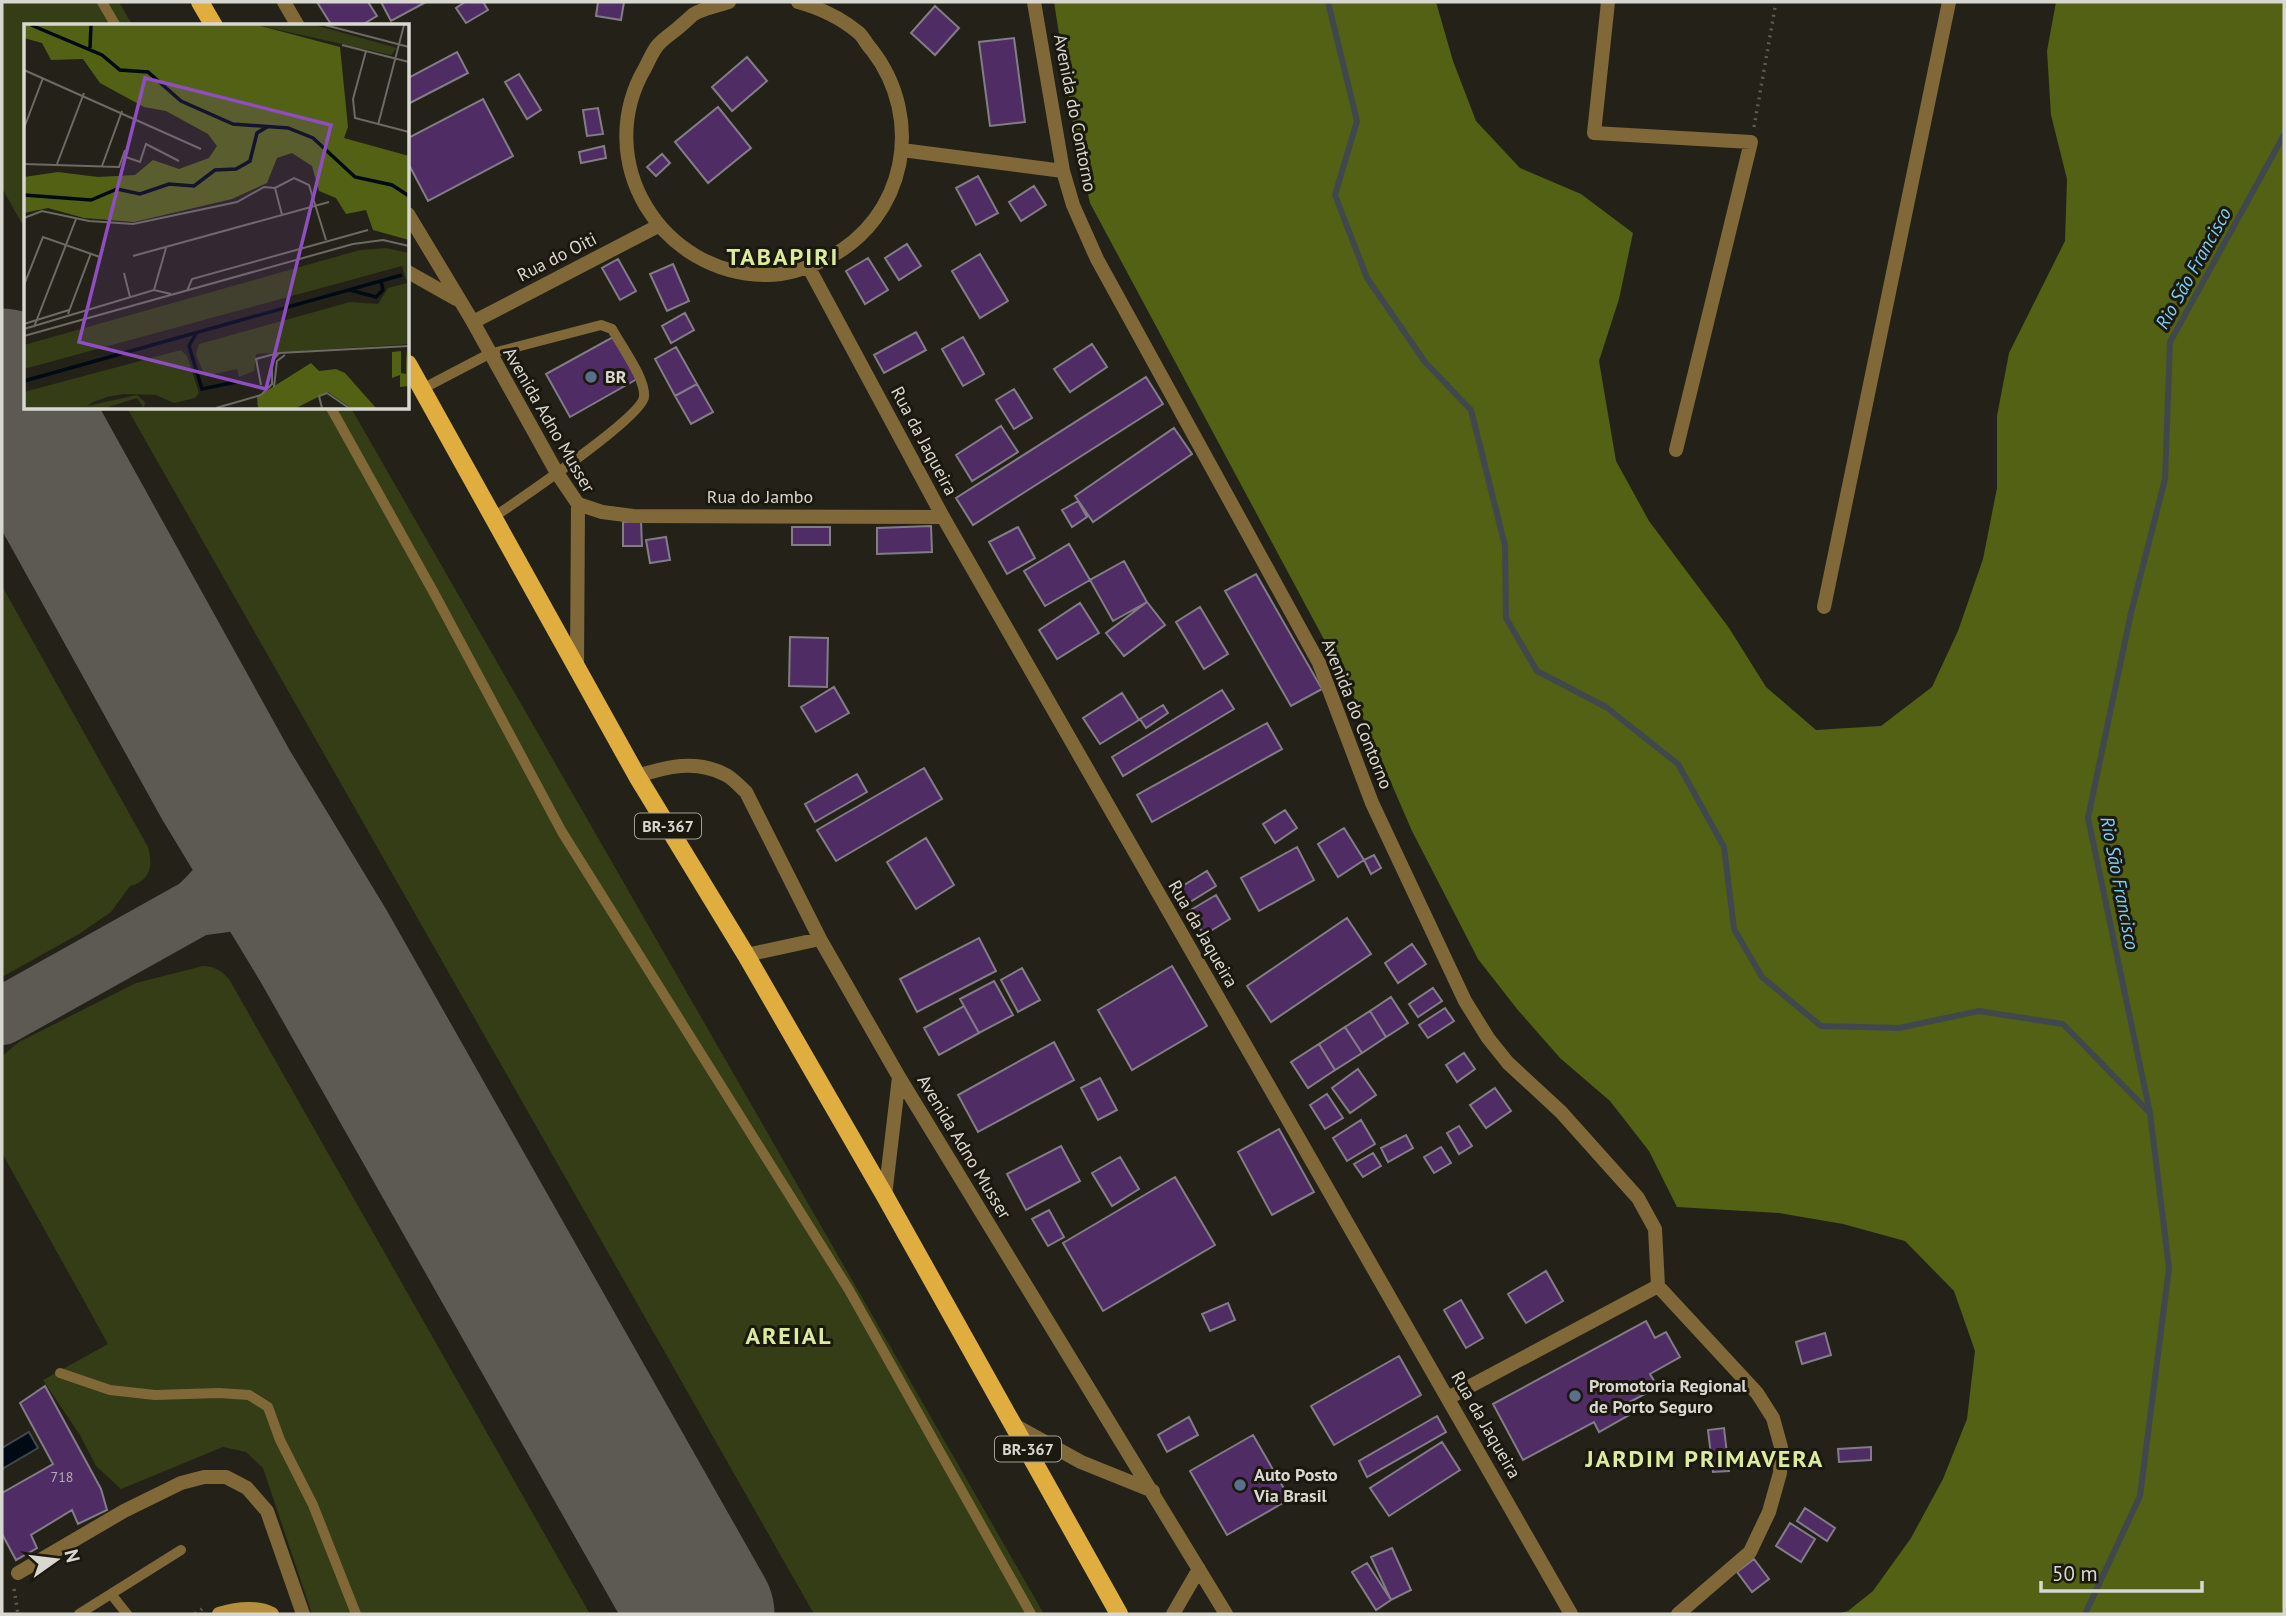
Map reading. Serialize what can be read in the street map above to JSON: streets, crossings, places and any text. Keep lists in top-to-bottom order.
{
  "streets": {
    "main road": ["BR-367"],
    "street": [
      "Avenida do Contorno",
      "Rua do Oiti",
      "Avenida Adno Musser",
      "Rua da Jaqueira",
      "Rua do Jambo"
    ]
  },
  "crossings": [
    ["Rua do Oiti", "Avenida Adno Musser"],
    ["Avenida Adno Musser", "Rua do Jambo"],
    ["Avenida Adno Musser", "BR-367"],
    ["Rua da Jaqueira", "Rua do Jambo"]
  ],
  "districts": ["TABAPIRI", "AREIAL", "JARDIM PRIMAVERA"],
  "water": ["Rio São Francisco"],
  "places": ["BR", "Promotoria Regional de Porto Seguro", "Auto Posto Via Brasil"],
  "house_numbers": ["718"],
  "scale_bar": "50 m",
  "north": "right"
}
